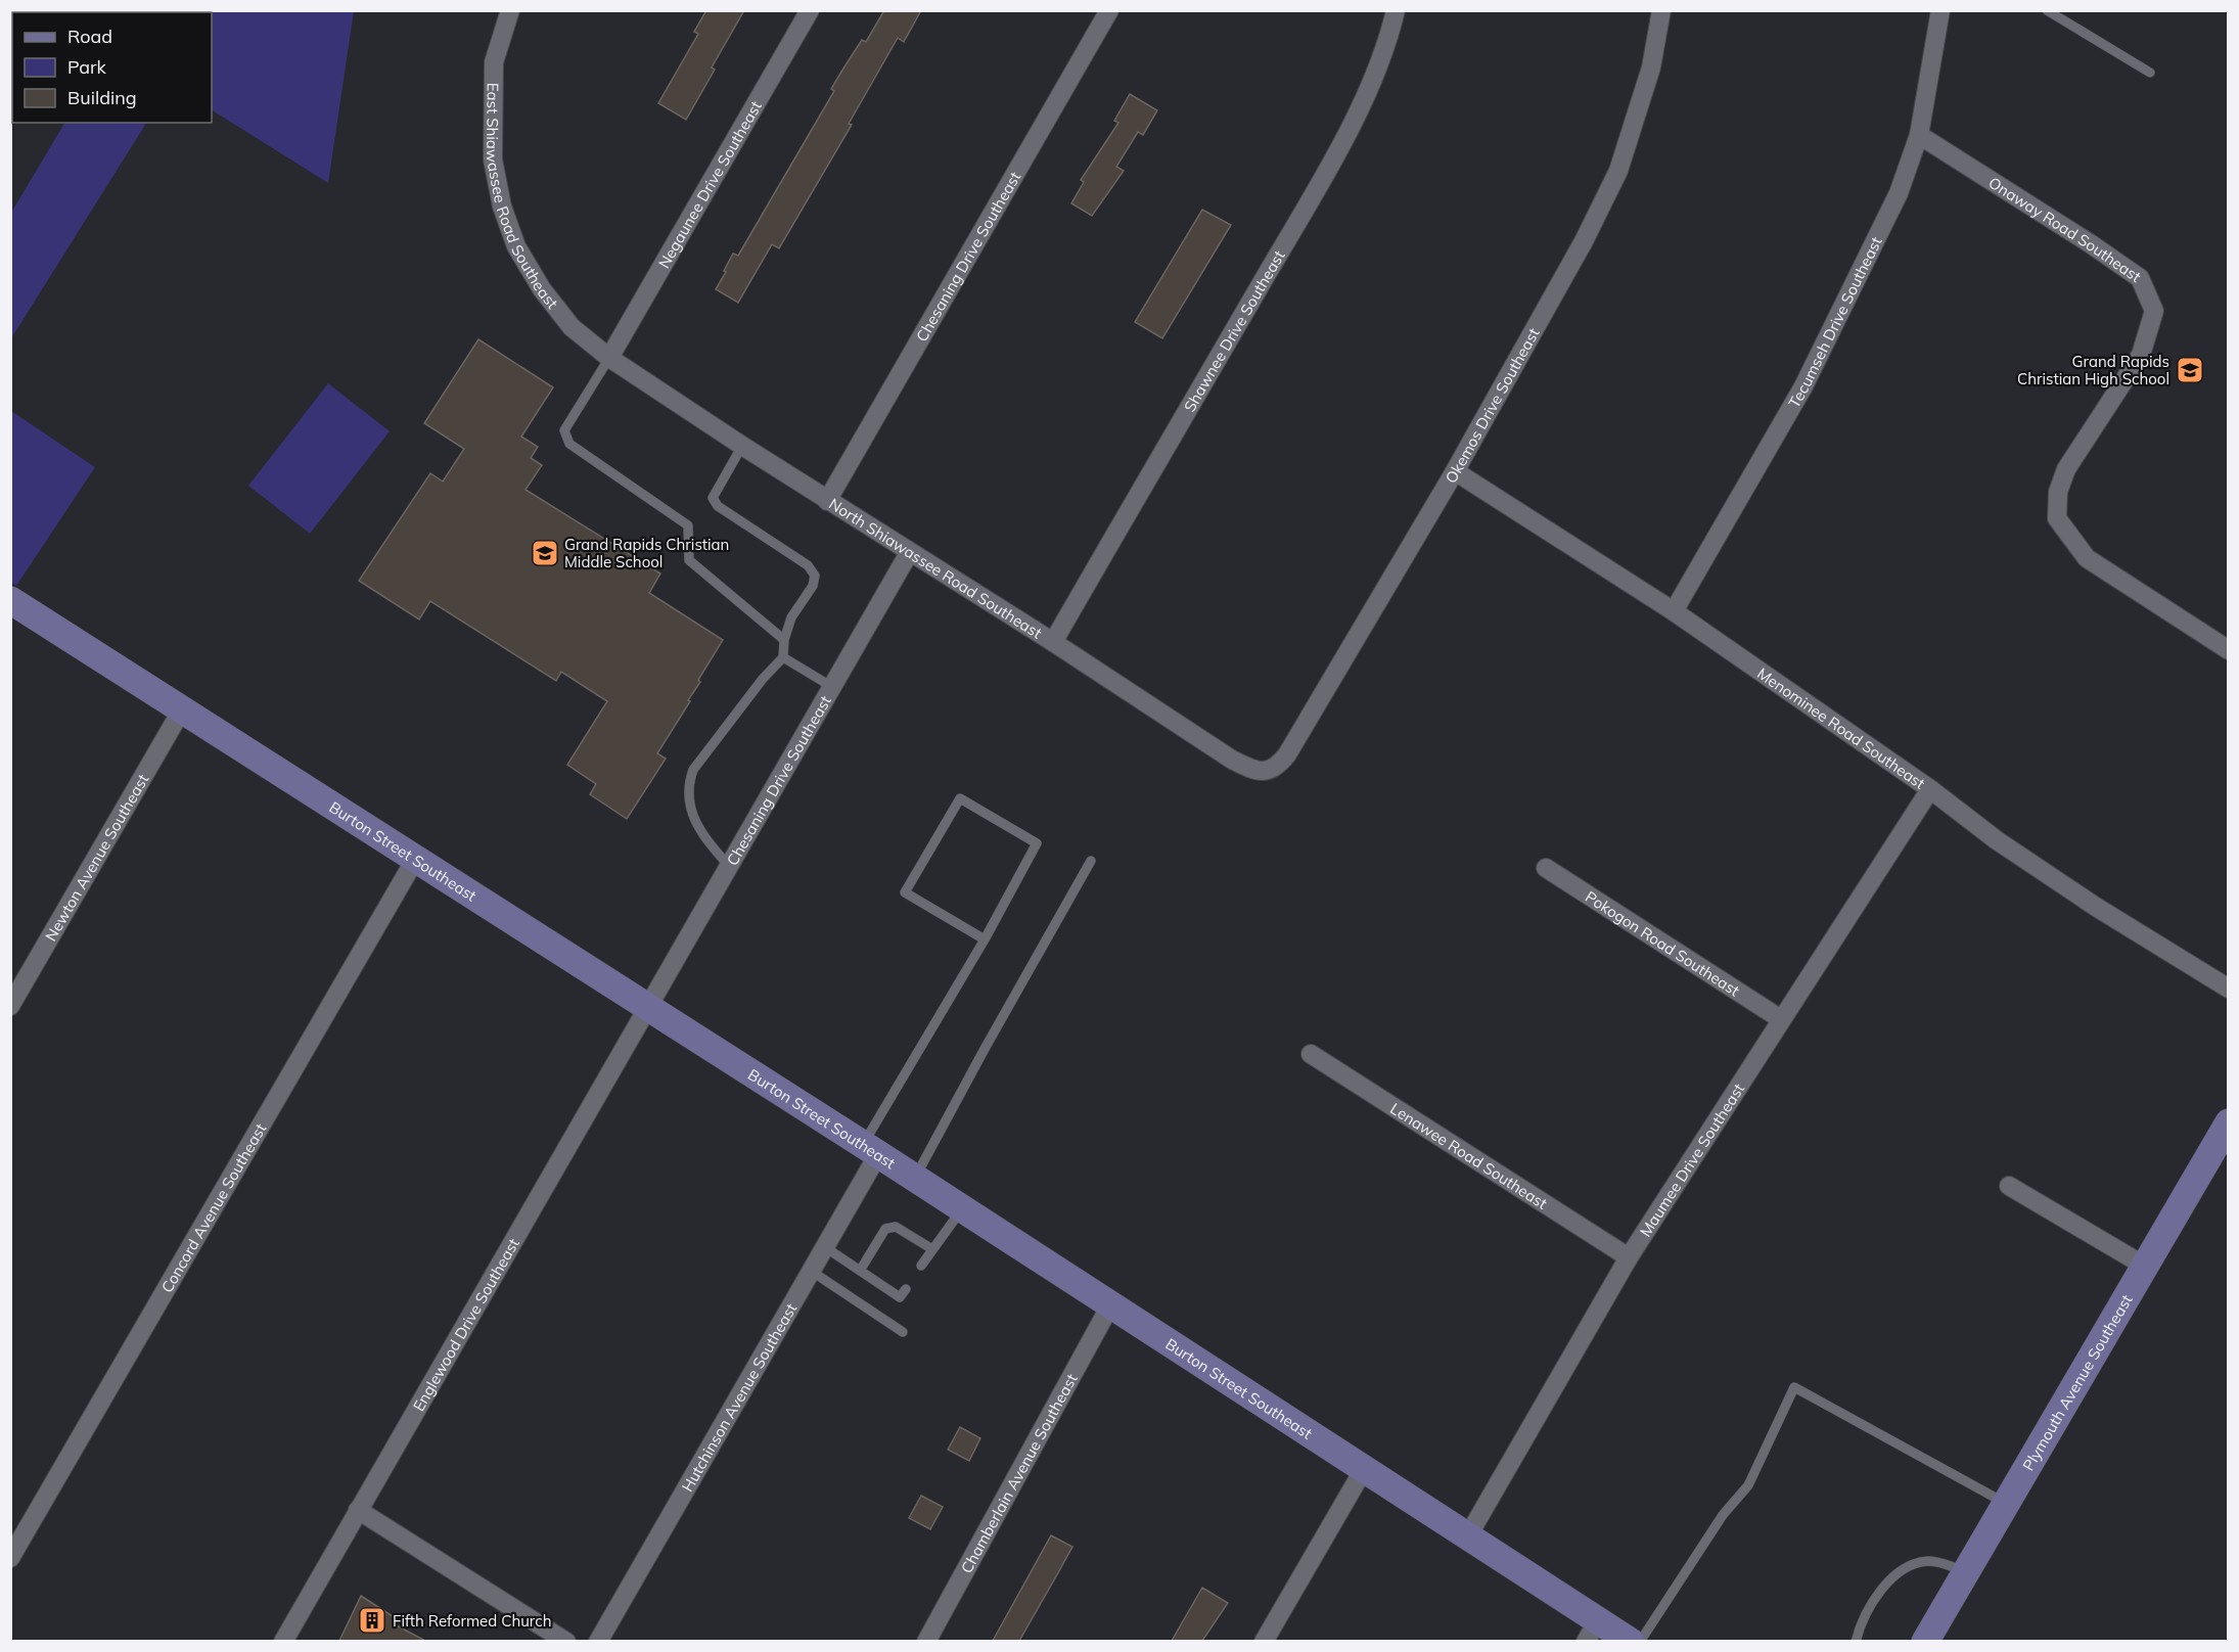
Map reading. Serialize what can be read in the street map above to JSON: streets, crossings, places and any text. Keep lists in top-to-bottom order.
{
  "streets": {
    "main road": ["Burton Street Southeast", "Plymouth Avenue Southeast"],
    "street": [
      "Negaunee Drive Southeast",
      "East Shiawassee Road Southeast",
      "Onaway Road Southeast",
      "Chesaning Drive Southeast",
      "Tecumseh Drive Southeast",
      "Shawnee Drive Southeast",
      "Okemos Drive Southeast",
      "North Shiawassee Road Southeast",
      "Menominee Road Southeast",
      "Newton Avenue Southeast",
      "Pokogon Road Southeast",
      "Lenawee Road Southeast",
      "Maumee Drive Southeast",
      "Concord Avenue Southeast",
      "Englewood Drive Southeast",
      "Hutchinson Avenue Southeast",
      "Chamberlain Avenue Southeast"
    ]
  },
  "crossings": [
    ["Negaunee Drive Southeast", "East Shiawassee Road Southeast"],
    ["Negaunee Drive Southeast", "North Shiawassee Road Southeast"],
    ["East Shiawassee Road Southeast", "North Shiawassee Road Southeast"],
    ["Onaway Road Southeast", "Tecumseh Drive Southeast"],
    ["Chesaning Drive Southeast", "North Shiawassee Road Southeast"],
    ["Chesaning Drive Southeast", "Burton Street Southeast"],
    ["Chesaning Drive Southeast", "Englewood Drive Southeast"],
    ["Tecumseh Drive Southeast", "Menominee Road Southeast"],
    ["Shawnee Drive Southeast", "North Shiawassee Road Southeast"],
    ["Okemos Drive Southeast", "North Shiawassee Road Southeast"],
    ["Okemos Drive Southeast", "Menominee Road Southeast"],
    ["Menominee Road Southeast", "Maumee Drive Southeast"],
    ["Burton Street Southeast", "Newton Avenue Southeast"],
    ["Burton Street Southeast", "Maumee Drive Southeast"],
    ["Burton Street Southeast", "Concord Avenue Southeast"],
    ["Burton Street Southeast", "Englewood Drive Southeast"],
    ["Burton Street Southeast", "Hutchinson Avenue Southeast"],
    ["Burton Street Southeast", "Chamberlain Avenue Southeast"],
    ["Pokogon Road Southeast", "Maumee Drive Southeast"],
    ["Lenawee Road Southeast", "Maumee Drive Southeast"]
  ],
  "places": {
    "school or university": ["Grand Rapids Christian High School", "Grand Rapids Christian Middle School"],
    "building": ["Fifth Reformed Church"]
  },
  "legend": ["Road", "Park", "Building"]
}
